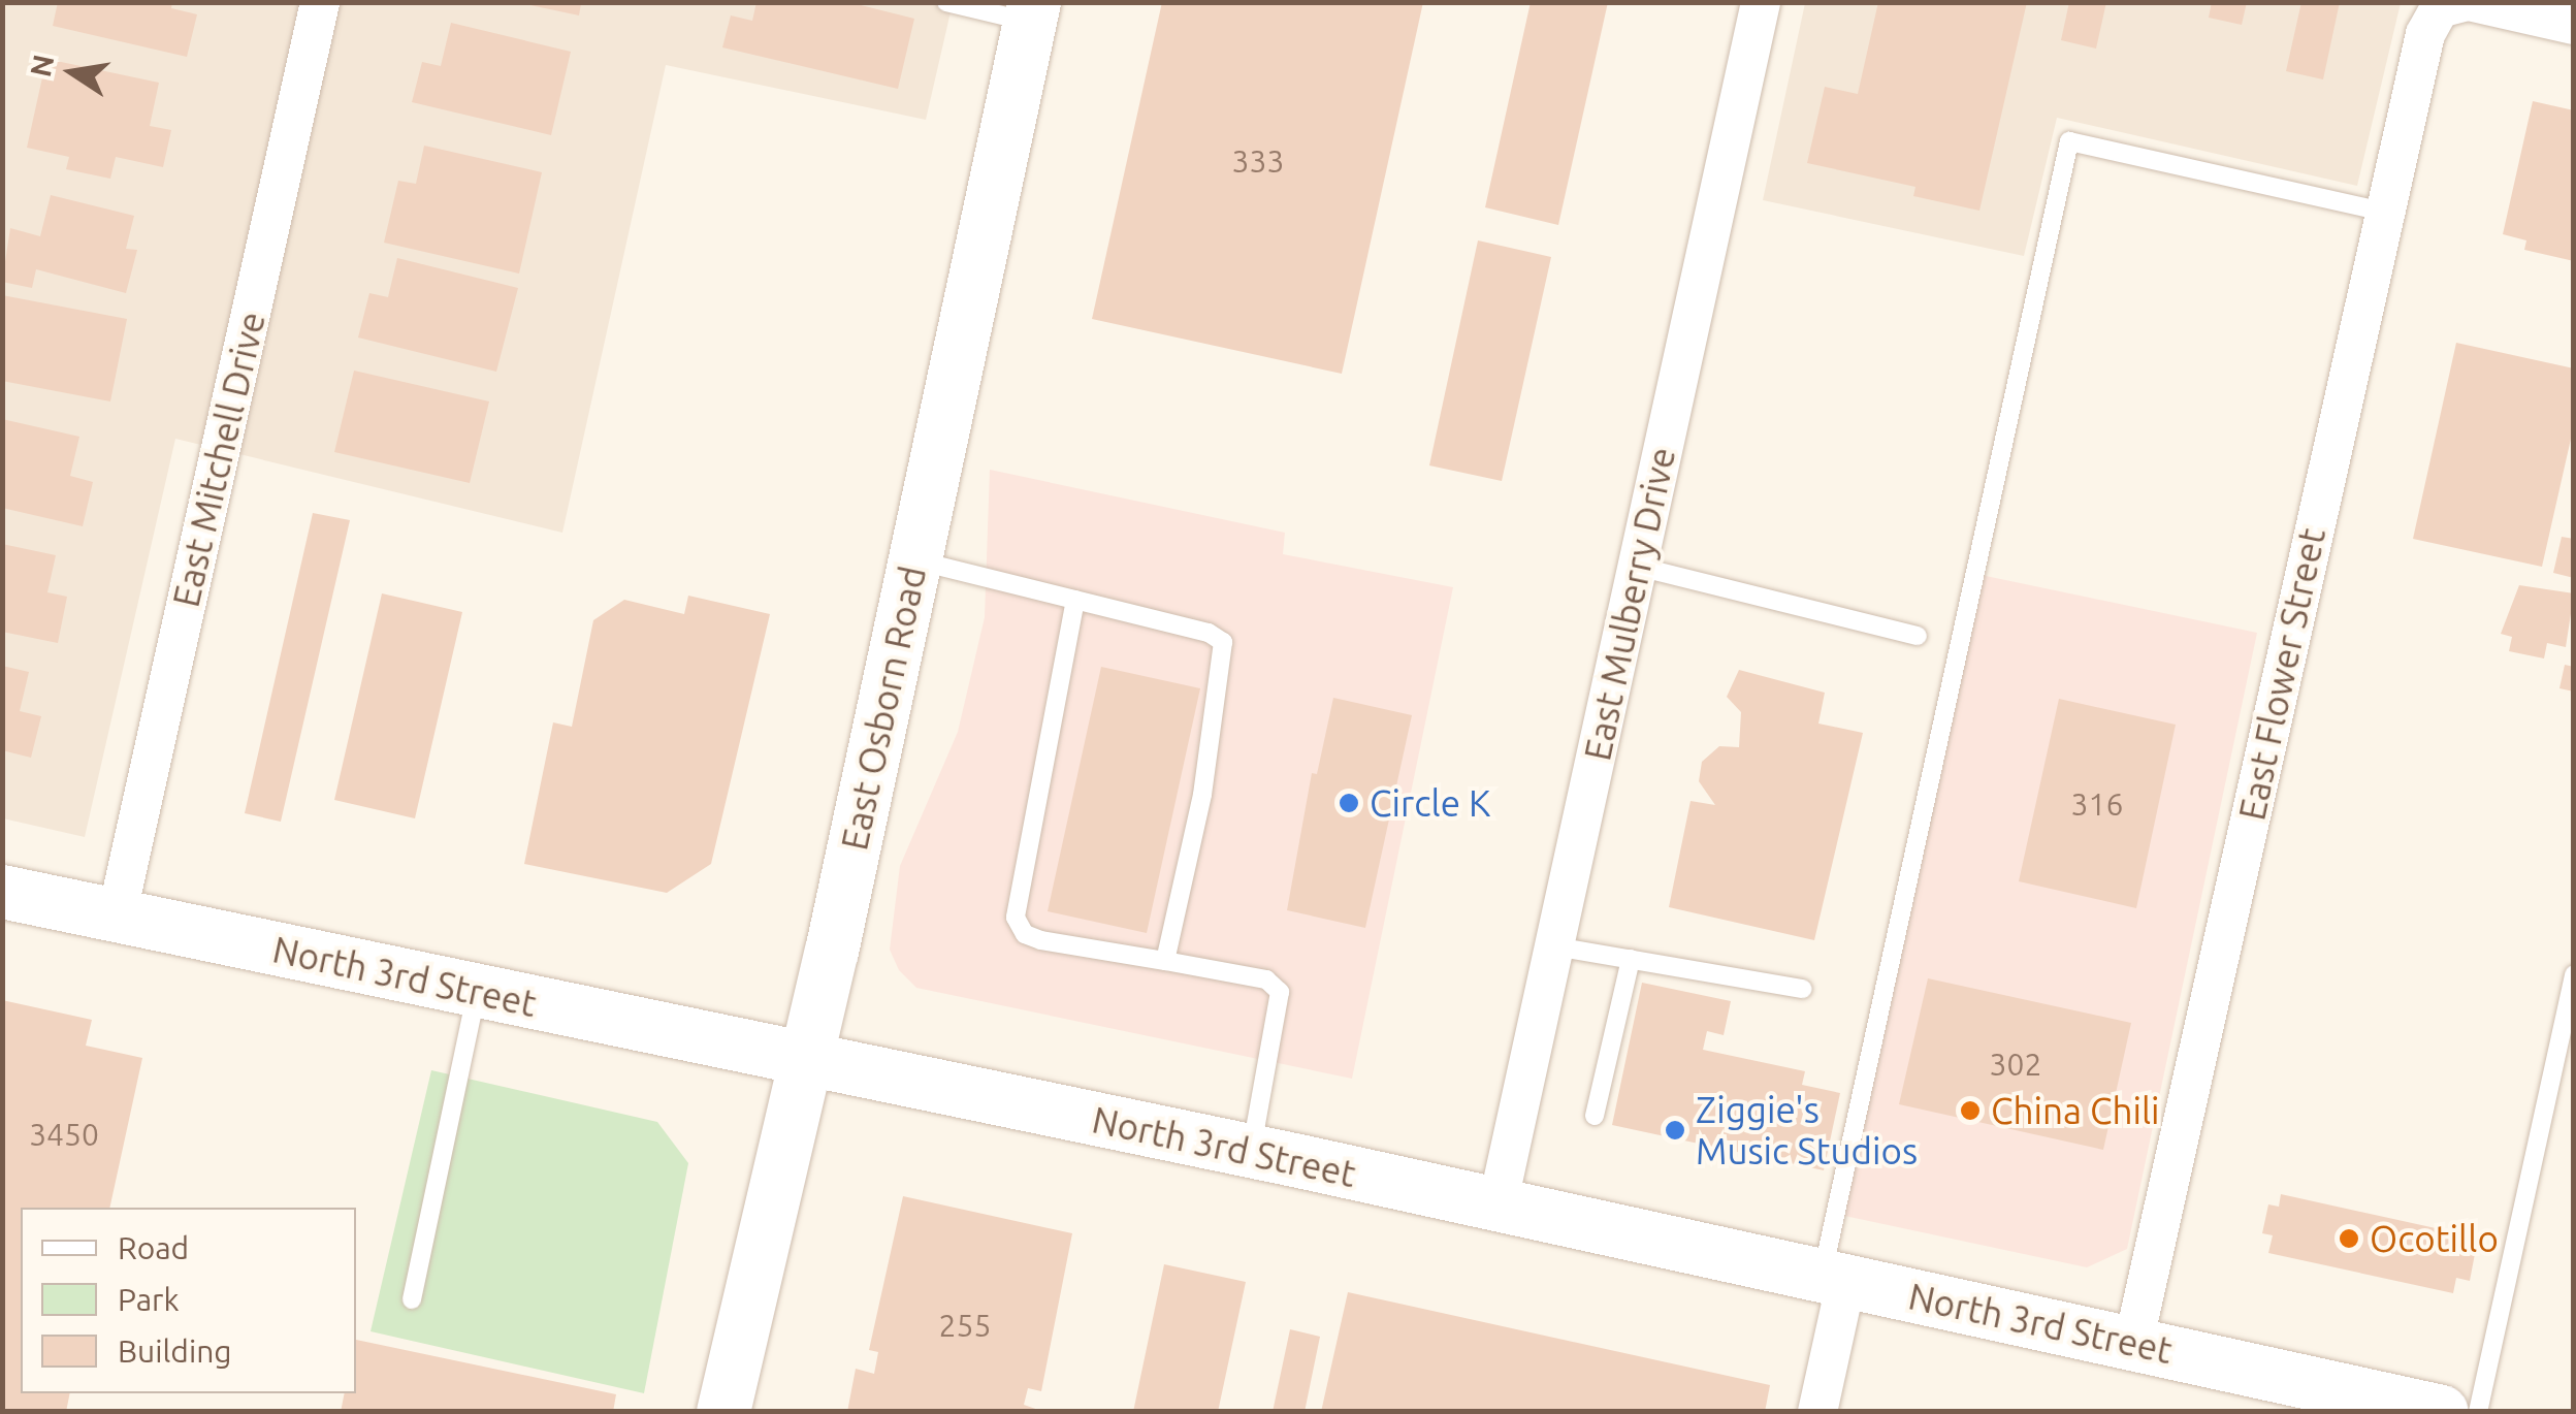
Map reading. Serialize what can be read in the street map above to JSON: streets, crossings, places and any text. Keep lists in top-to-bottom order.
{
  "streets": {
    "street": [
      "East Mitchell Drive",
      "East Mulberry Drive",
      "East Flower Street",
      "East Osborn Road",
      "North 3rd Street"
    ]
  },
  "crossings": [
    ["East Mitchell Drive", "North 3rd Street"],
    ["East Mulberry Drive", "North 3rd Street"],
    ["East Flower Street", "North 3rd Street"],
    ["East Osborn Road", "North 3rd Street"]
  ],
  "places": [
    "Circle K",
    "China Chili",
    "Ziggie's Music Studios",
    "Ocotillo"
  ],
  "house_numbers": [
    "333",
    "316",
    "302",
    "3450",
    "255"
  ],
  "legend": ["Road", "Park", "Building"],
  "north": "left"
}
